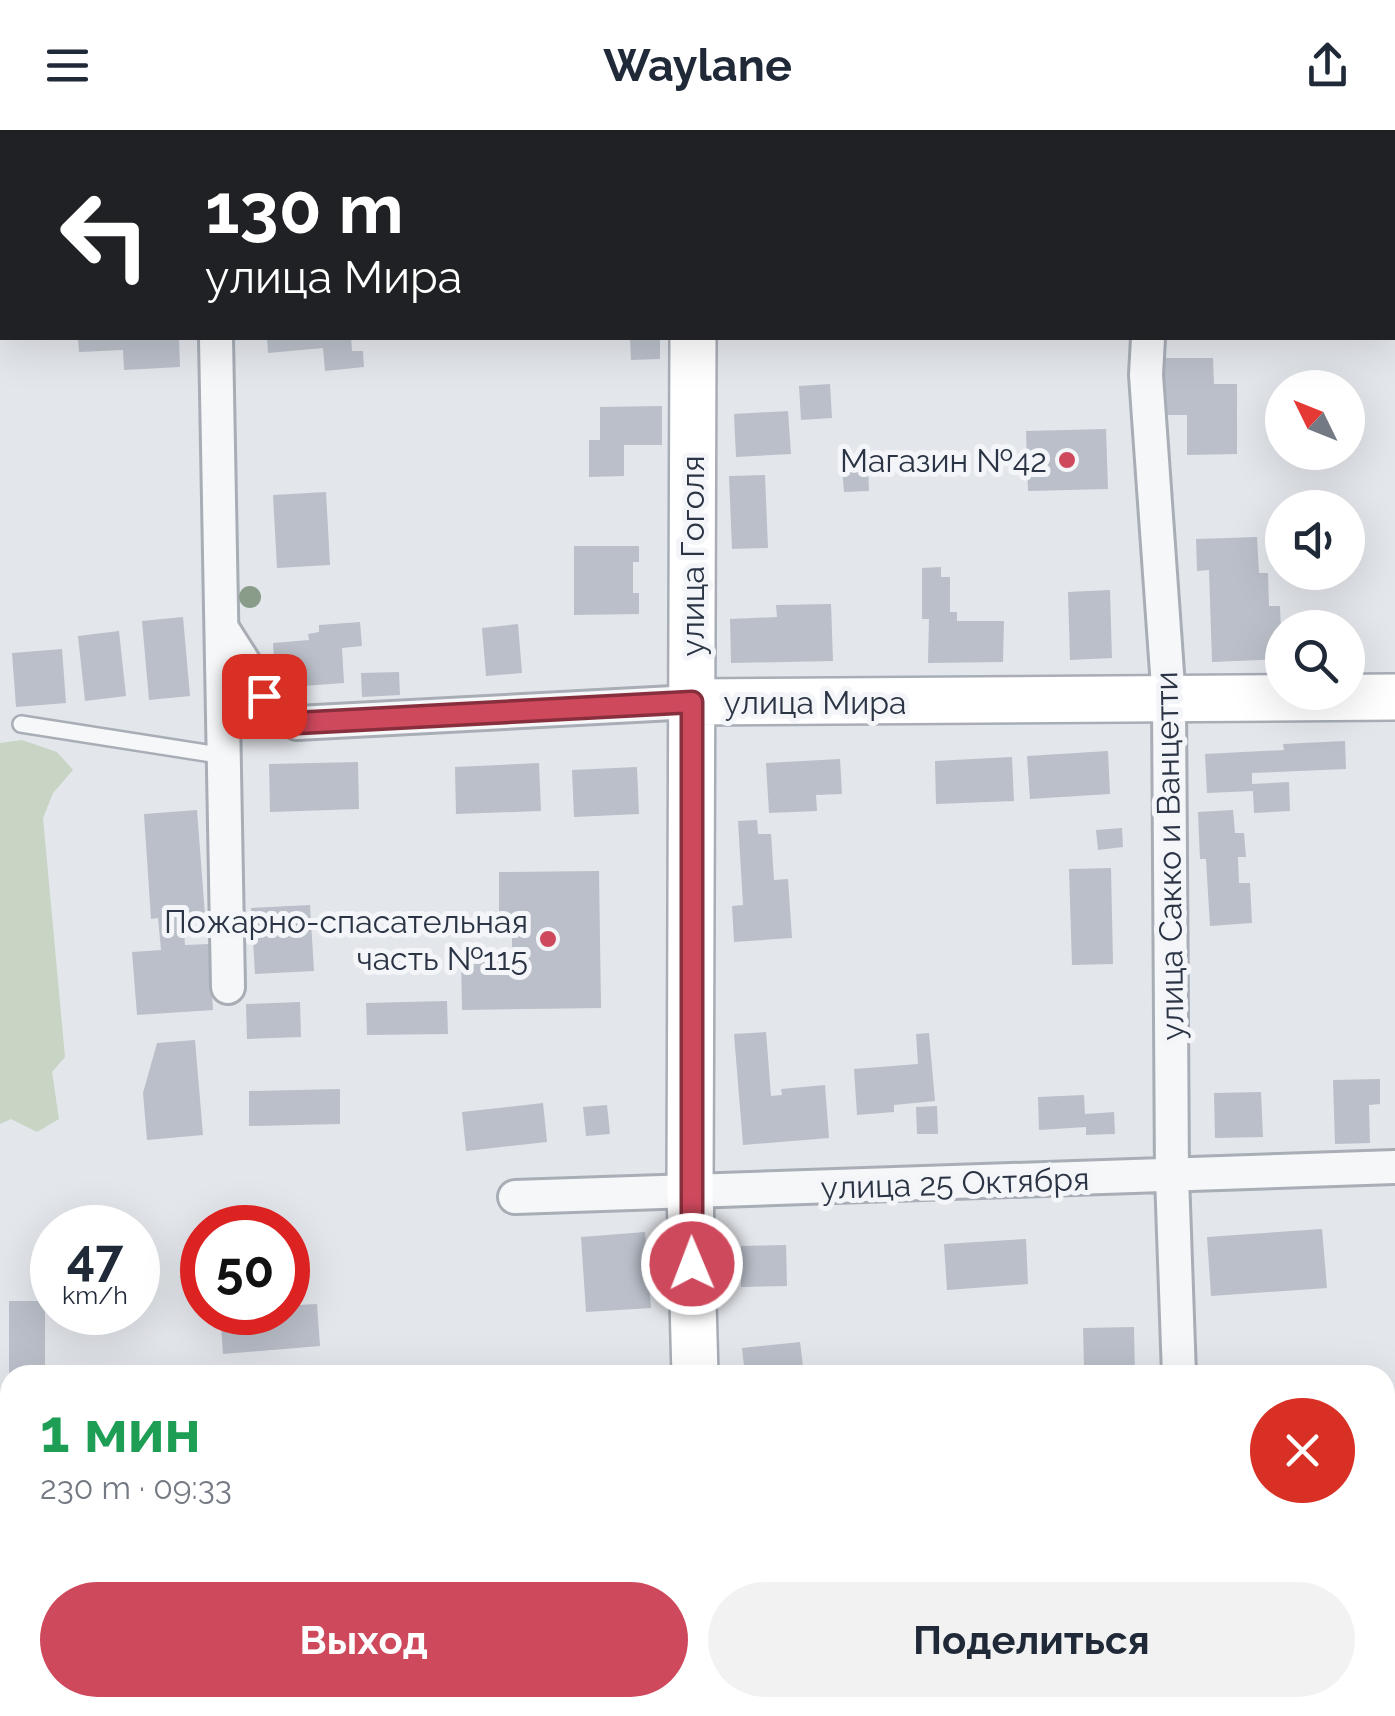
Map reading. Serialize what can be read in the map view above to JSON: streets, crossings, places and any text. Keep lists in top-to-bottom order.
{
  "streets": {
    "main road": ["улица Гоголя", "улица Мира"],
    "street": ["улица Сакко и Ванцетти", "улица 25 Октября"]
  },
  "crossings": [
    ["улица Гоголя", "улица Мира"],
    ["улица Гоголя", "улица 25 Октября"],
    ["улица Мира", "улица Сакко и Ванцетти"],
    ["улица Сакко и Ванцетти", "улица 25 Октября"]
  ],
  "places": ["Магазин №42", "Пожарно-спасательная часть №115"],
  "north": "top left",
  "page": {
    "header": "Waylane",
    "turn": ["130 m", "улица Мира"],
    "speed": "47 km/h",
    "limit": "50",
    "heading": ["1 мин", "230 m · 09:33"],
    "buttons": ["Выход", "Поделиться"]
  }
}
